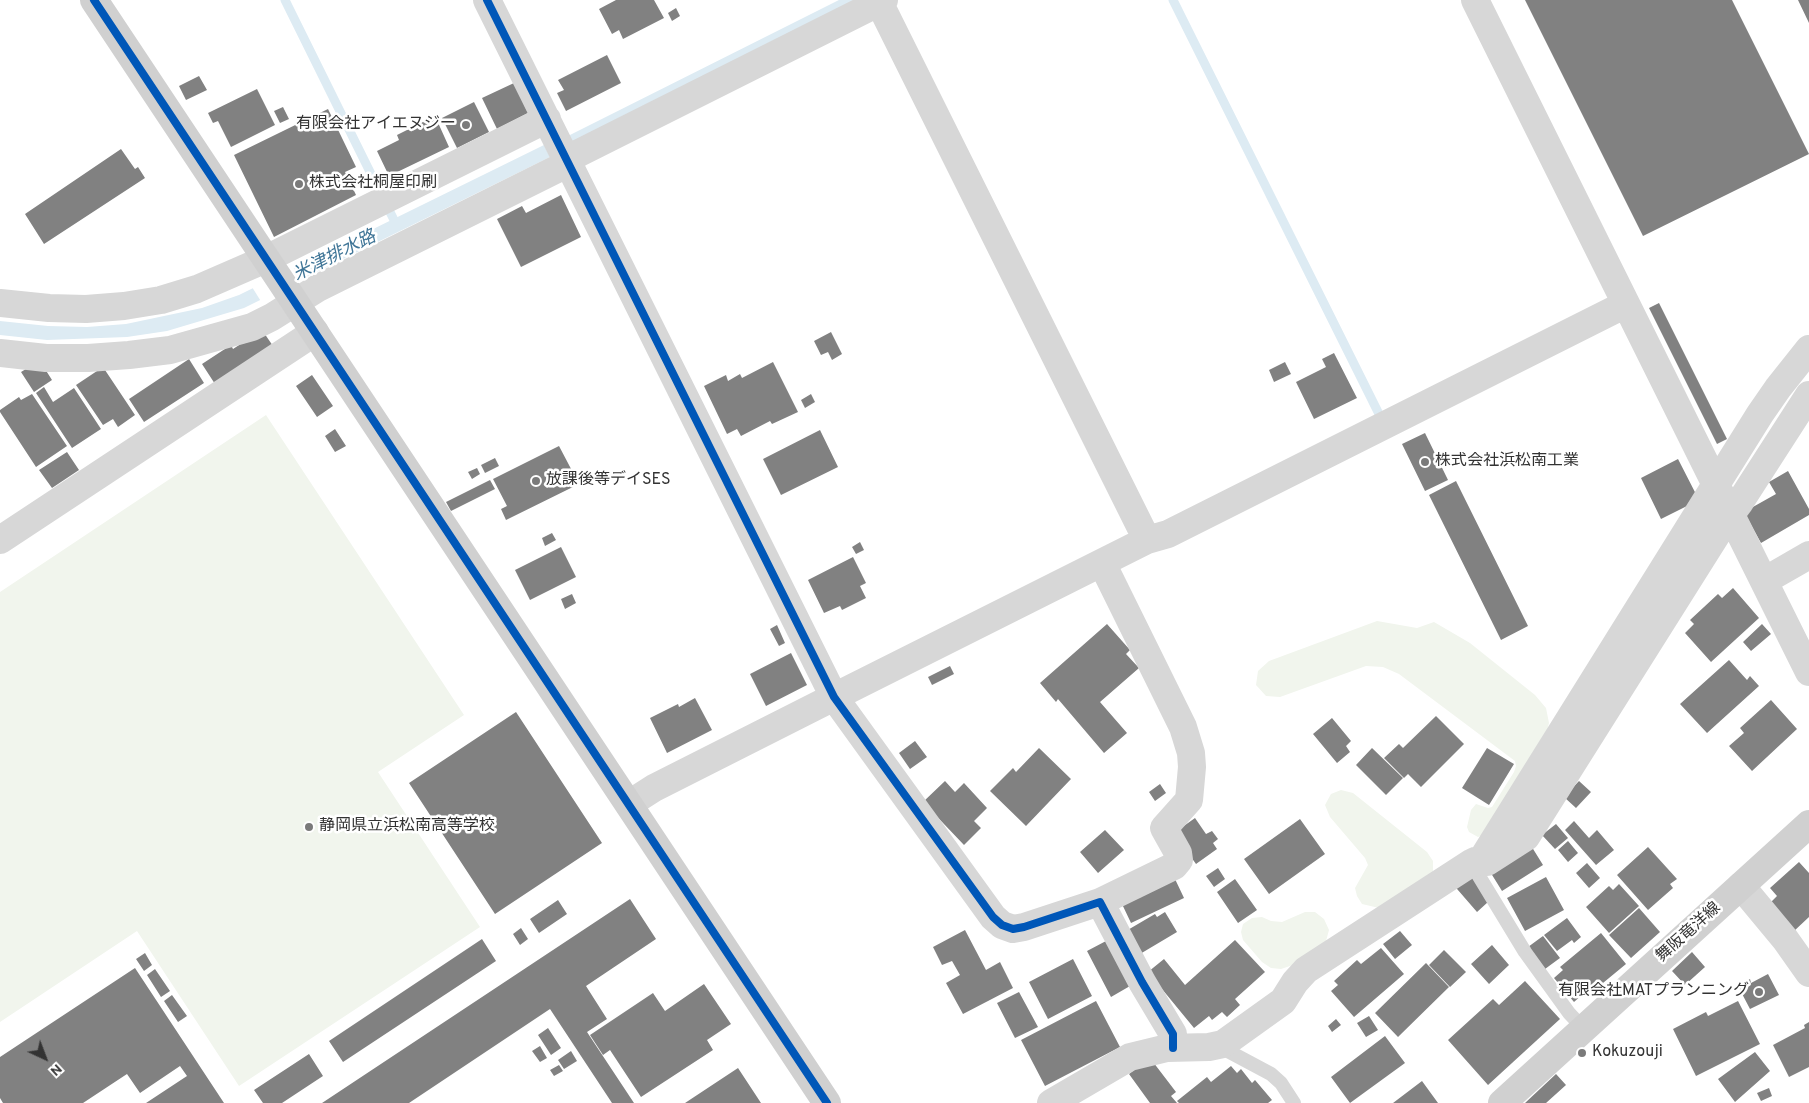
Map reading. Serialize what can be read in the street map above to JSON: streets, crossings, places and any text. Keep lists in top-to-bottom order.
{
  "streets": {
    "street": ["舞阪竜洋線"]
  },
  "water": ["米津排水路"],
  "places": [
    "有限会社アイエヌジー",
    "株式会社桐屋印刷",
    "株式会社浜松南工業",
    "放課後等デイSES",
    "静岡県立浜松南高等学校",
    "有限会社MATプランニング",
    "Kokuzouji"
  ],
  "north": "bottom right"
}
